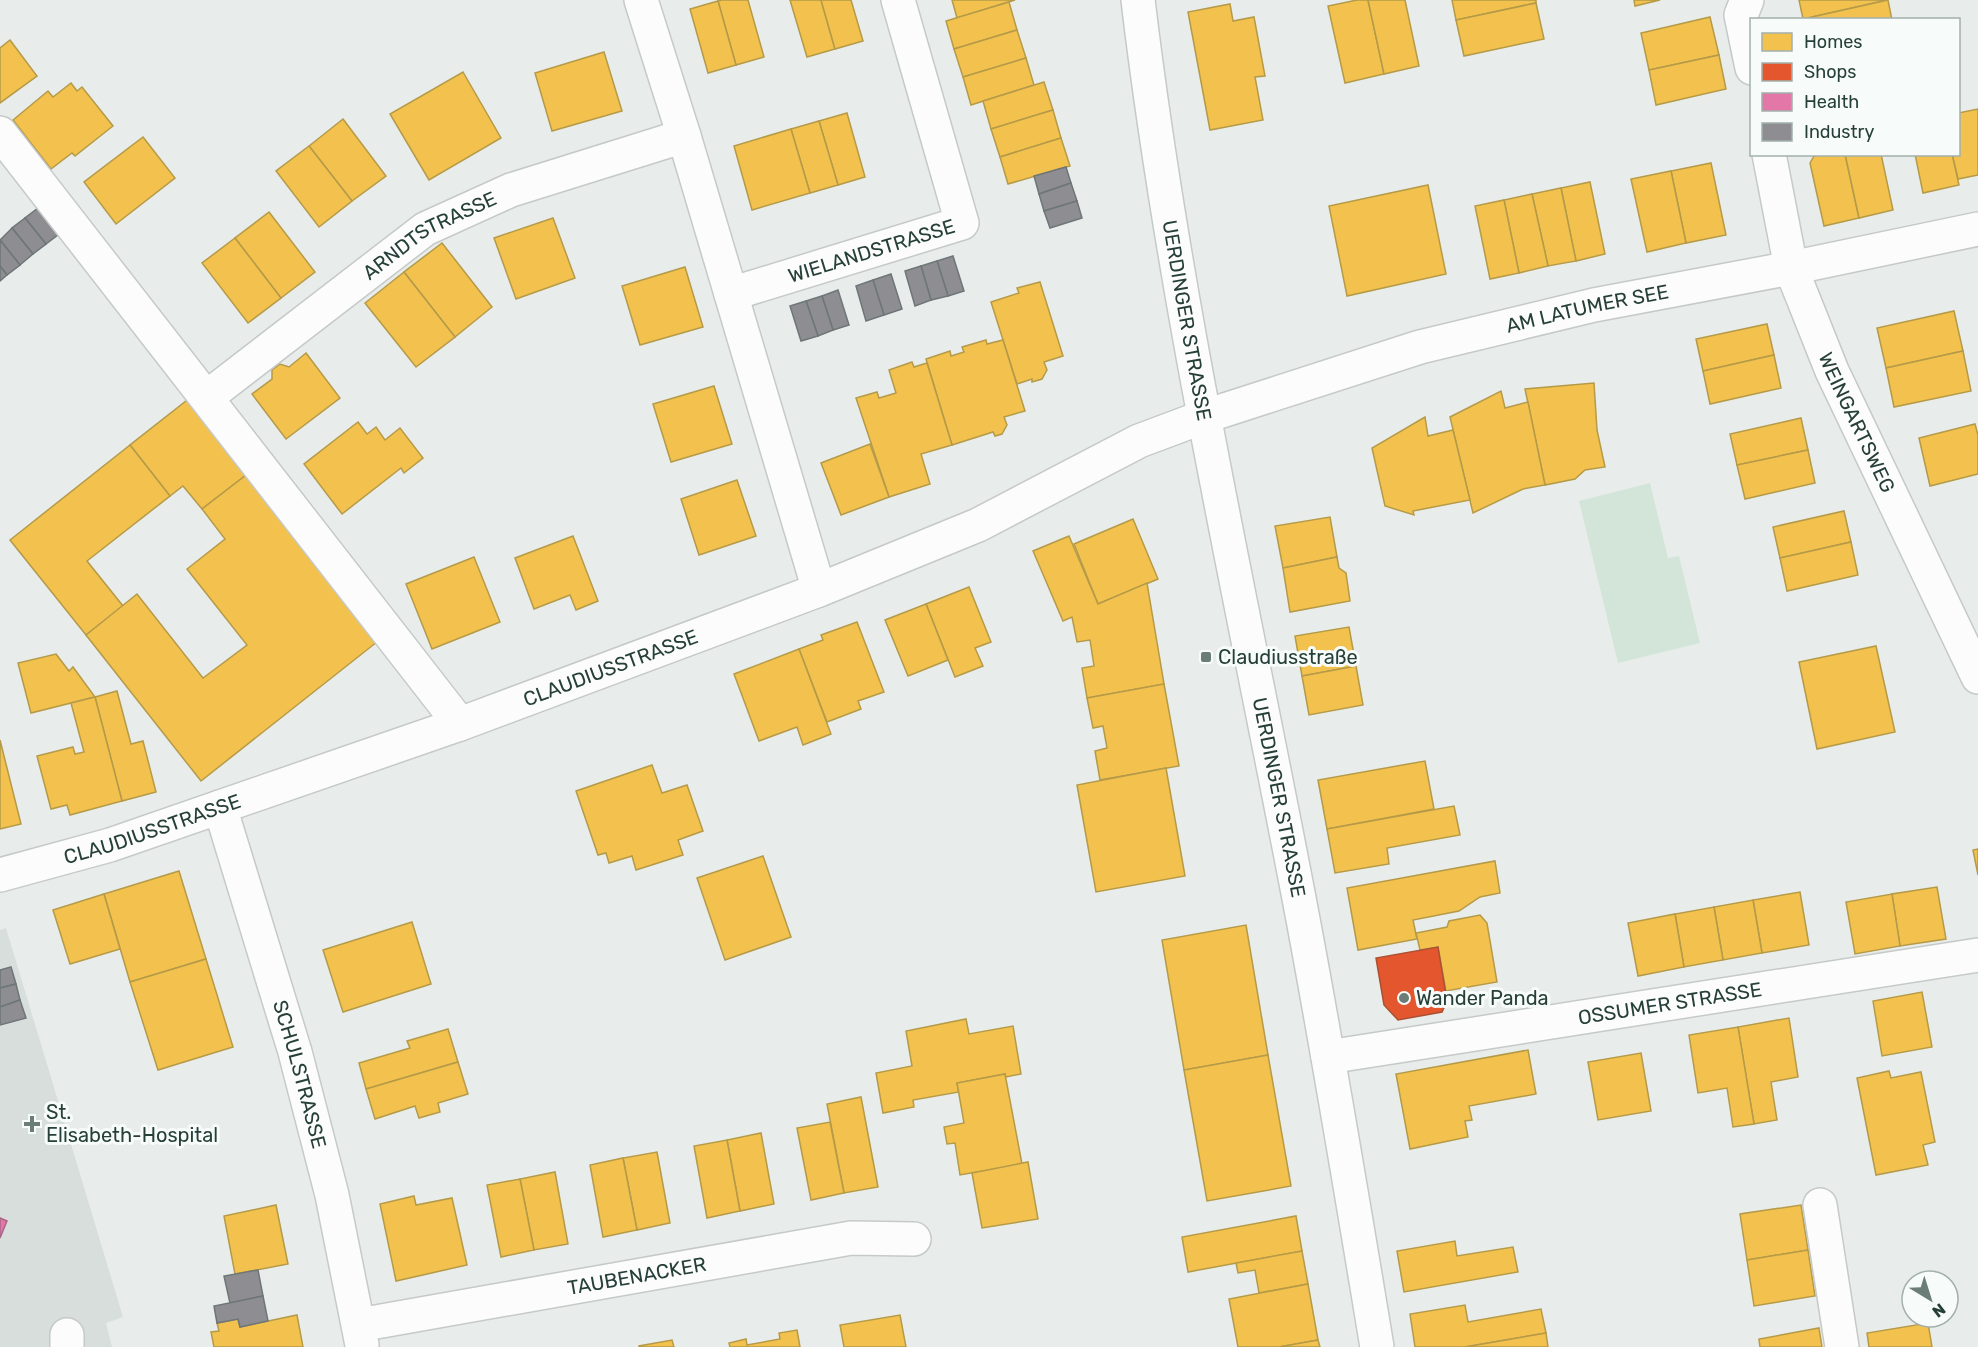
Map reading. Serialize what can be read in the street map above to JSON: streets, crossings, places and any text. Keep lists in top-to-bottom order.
{
  "streets": {
    "street": [
      "ARNDTSTRASSE",
      "WIELANDSTRASSE",
      "AM LATUMER SEE",
      "UERDINGER STRASSE",
      "WEINGARTSWEG",
      "CLAUDIUSSTRASSE",
      "OSSUMER STRASSE",
      "SCHULSTRASSE",
      "TAUBENACKER"
    ]
  },
  "crossings": [
    ["AM LATUMER SEE", "UERDINGER STRASSE"],
    ["AM LATUMER SEE", "WEINGARTSWEG"],
    ["AM LATUMER SEE", "CLAUDIUSSTRASSE"],
    ["UERDINGER STRASSE", "CLAUDIUSSTRASSE"],
    ["UERDINGER STRASSE", "OSSUMER STRASSE"],
    ["CLAUDIUSSTRASSE", "SCHULSTRASSE"],
    ["SCHULSTRASSE", "TAUBENACKER"]
  ],
  "places": {
    "transit": ["Claudiusstraße"],
    "other": ["Wander Panda"],
    "health": ["St. Elisabeth-Hospital"]
  },
  "legend": [
    "Homes",
    "Shops",
    "Health",
    "Industry"
  ],
  "north": "bottom right"
}
